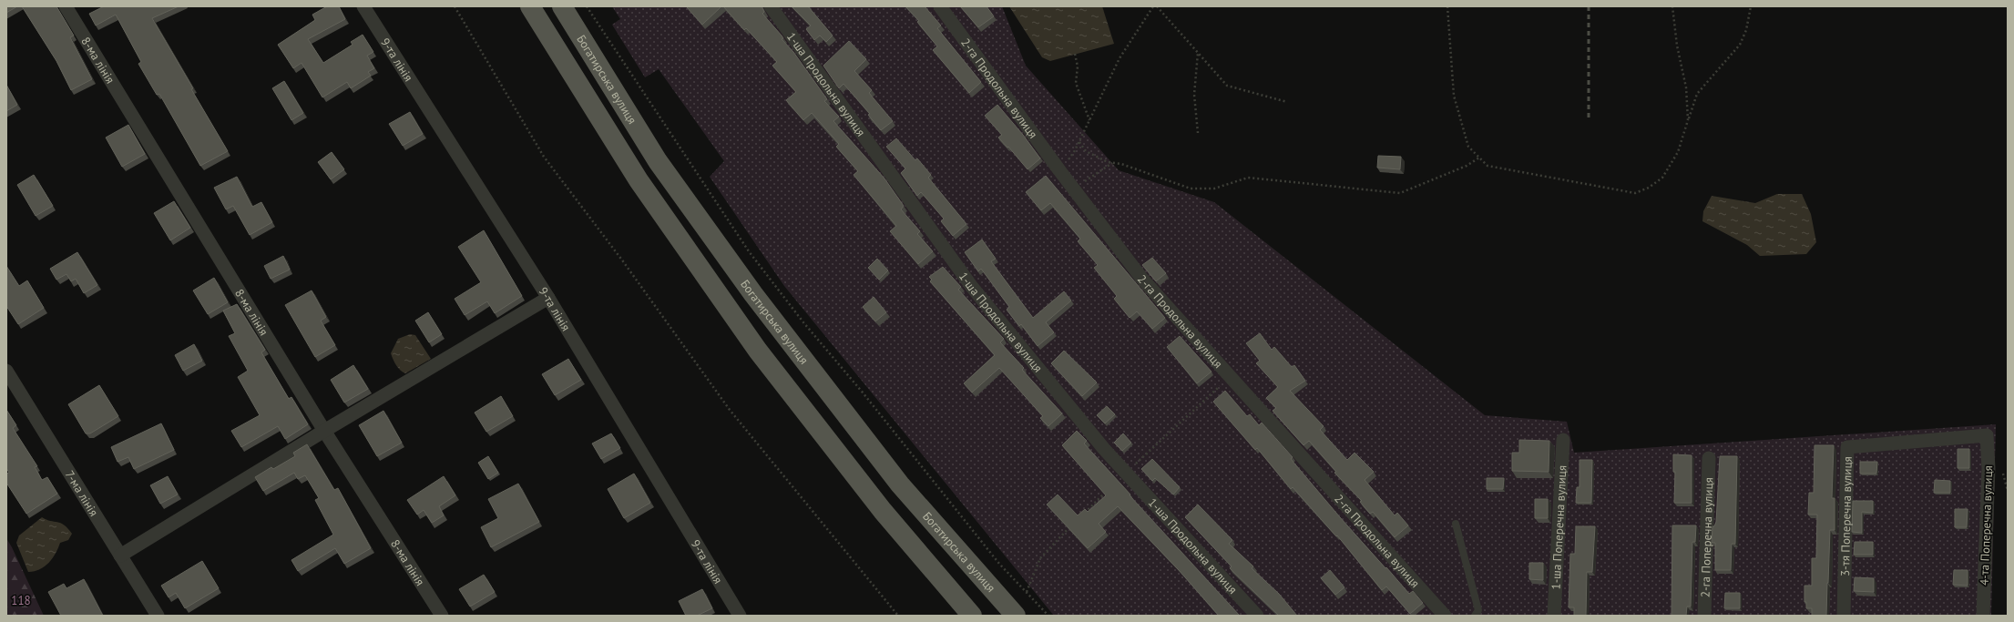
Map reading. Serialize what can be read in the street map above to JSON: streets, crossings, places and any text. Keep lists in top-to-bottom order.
{
  "streets": {
    "main road": ["Богатирська вулиця"],
    "street": [
      "9-та лінія",
      "8-ма лінія",
      "1-ша Продольна вулиця",
      "2-га Продольна вулиця",
      "7-ма лінія",
      "3-тя Поперечна вулиця",
      "4-та Поперечна вулиця",
      "1-ша Поперечна вулиця",
      "2-га Поперечна вулиця"
    ]
  },
  "crossings": [
    ["3-тя Поперечна вулиця", "4-та Поперечна вулиця"]
  ],
  "parks": ["118"]
}
